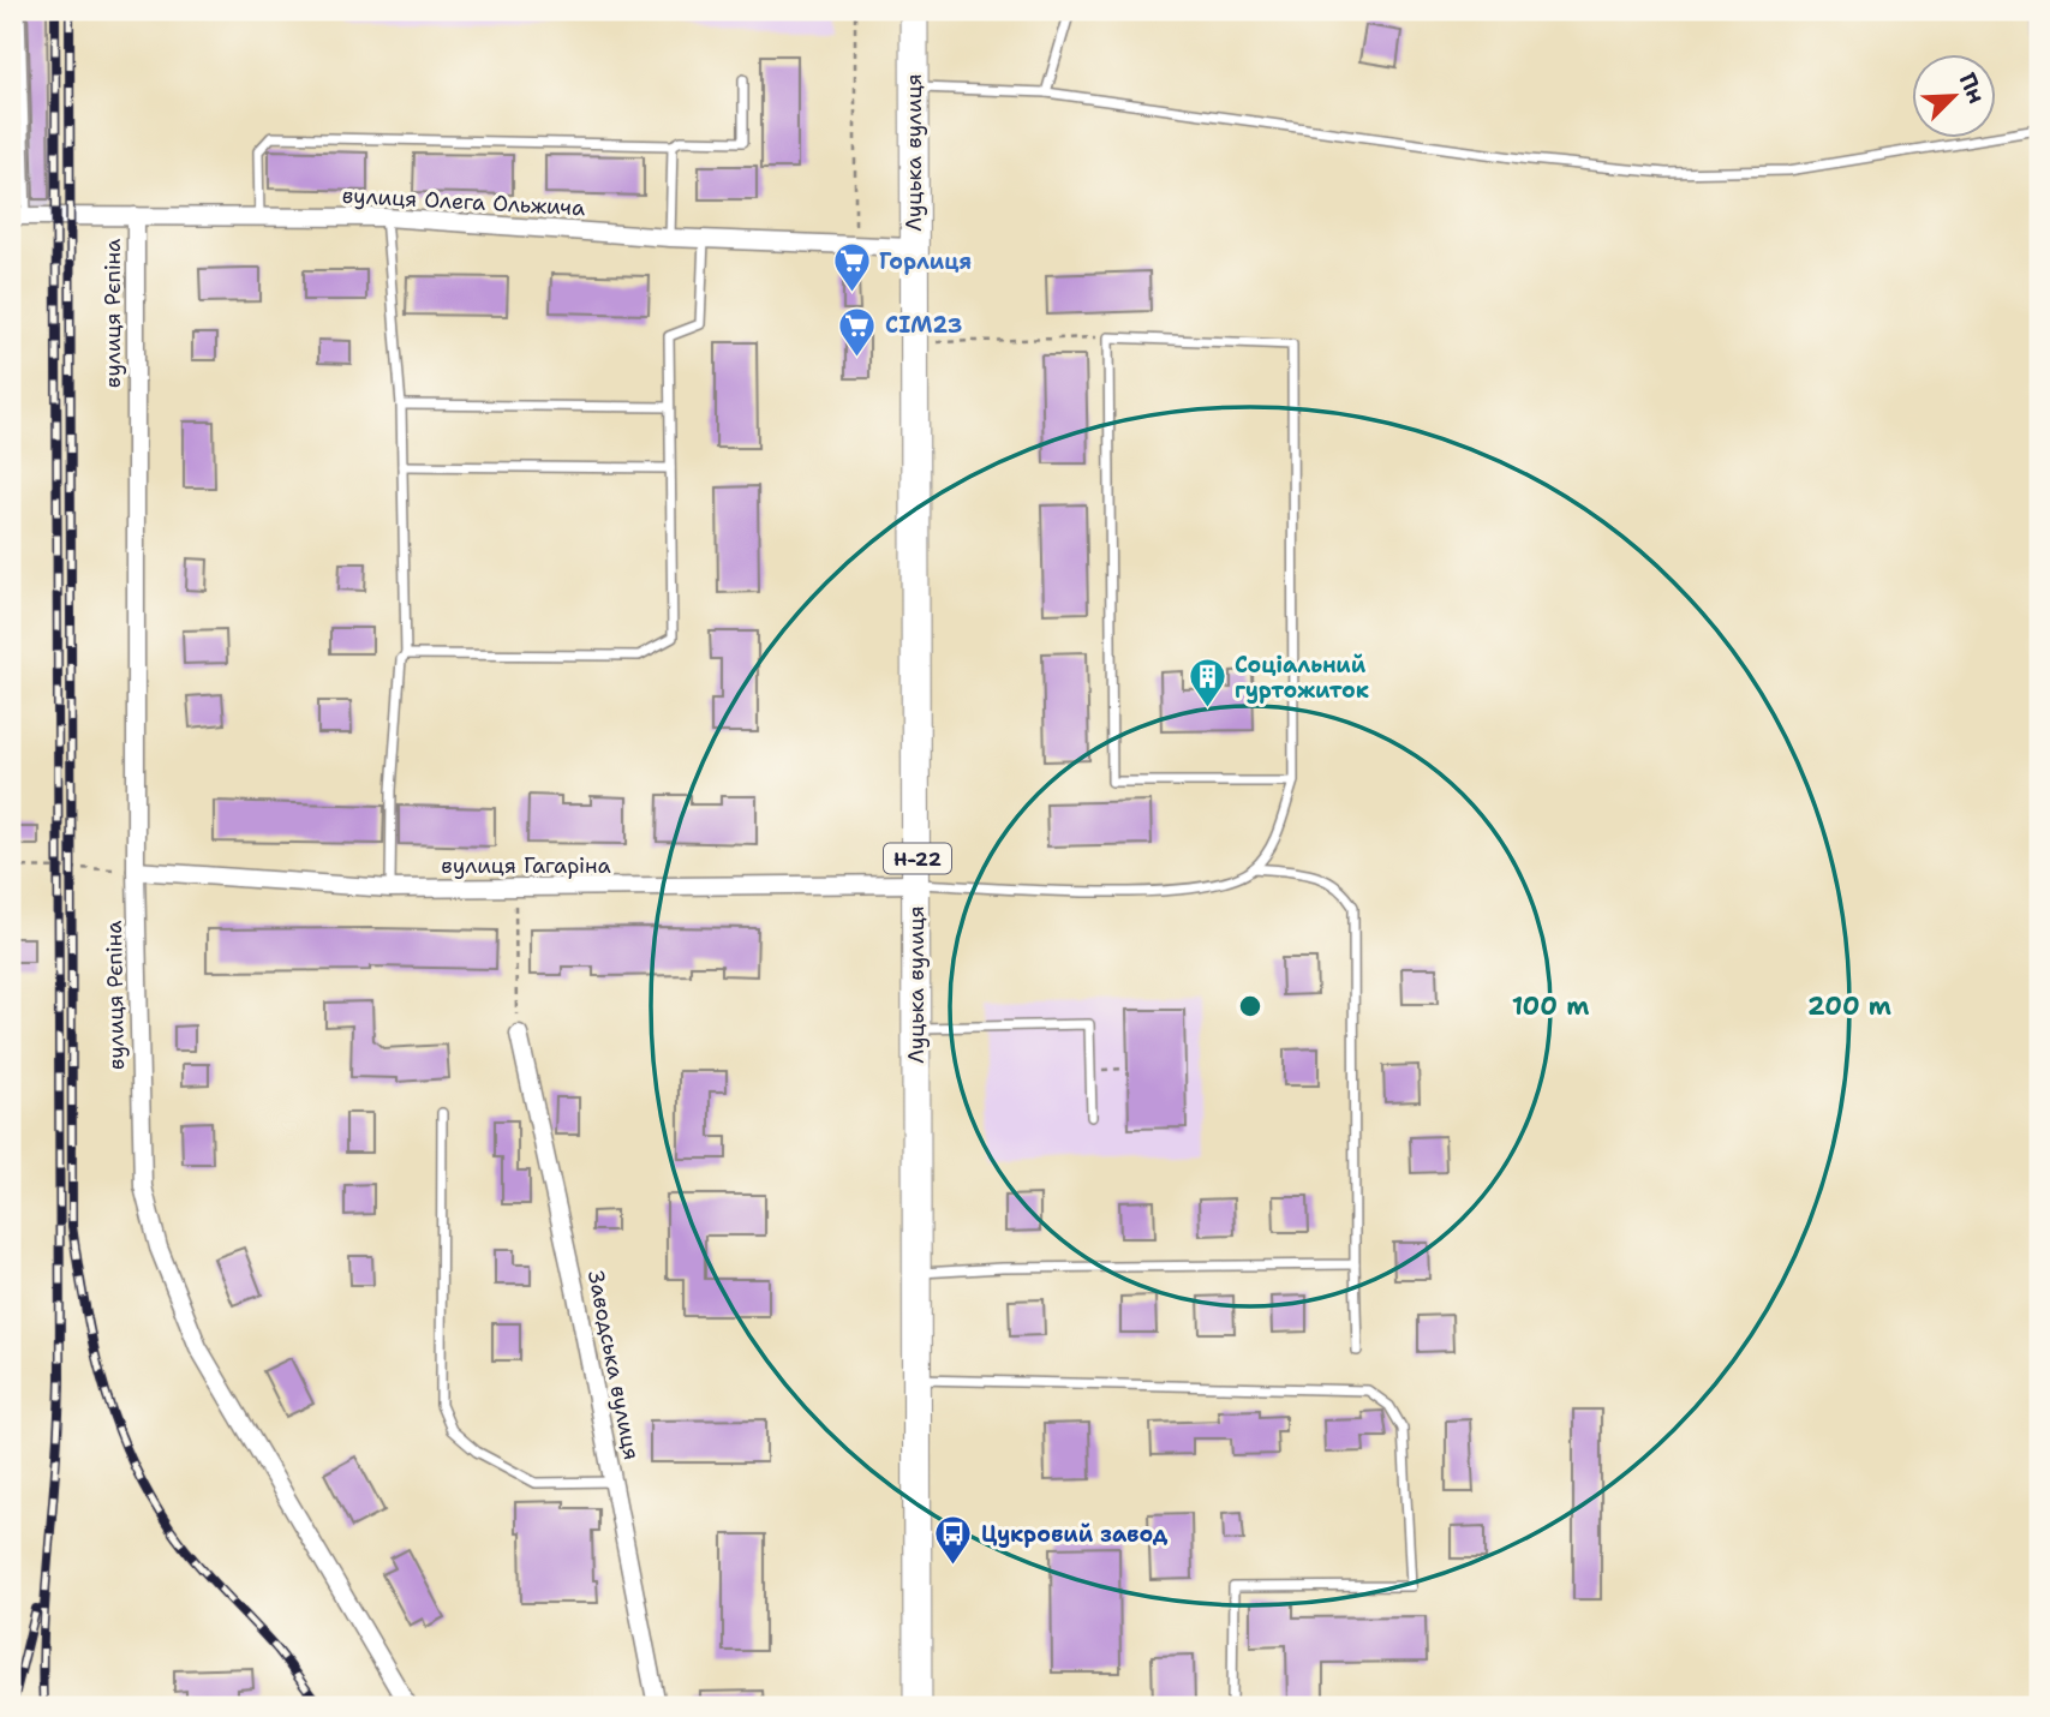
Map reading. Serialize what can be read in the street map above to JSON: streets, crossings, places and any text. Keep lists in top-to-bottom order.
{
  "streets": {
    "main road": ["Луцька вулиця", "Н-22"],
    "street": [
      "вулиця Олега Ольжича",
      "вулиця Рєпіна",
      "вулиця Гагаріна",
      "Заводська вулиця"
    ]
  },
  "crossings": [
    ["Луцька вулиця", "вулиця Олега Ольжича"],
    ["Луцька вулиця", "вулиця Гагаріна"],
    ["вулиця Олега Ольжича", "вулиця Рєпіна"],
    ["вулиця Рєпіна", "вулиця Гагаріна"]
  ],
  "places": {
    "supermarket": ["Горлиця", "СІМ23"],
    "building": ["Соціальний гуртожиток"],
    "bus stop": ["Цукровий завод"]
  },
  "north": "top right",
  "rings": ["100 m", "200 m"]
}
